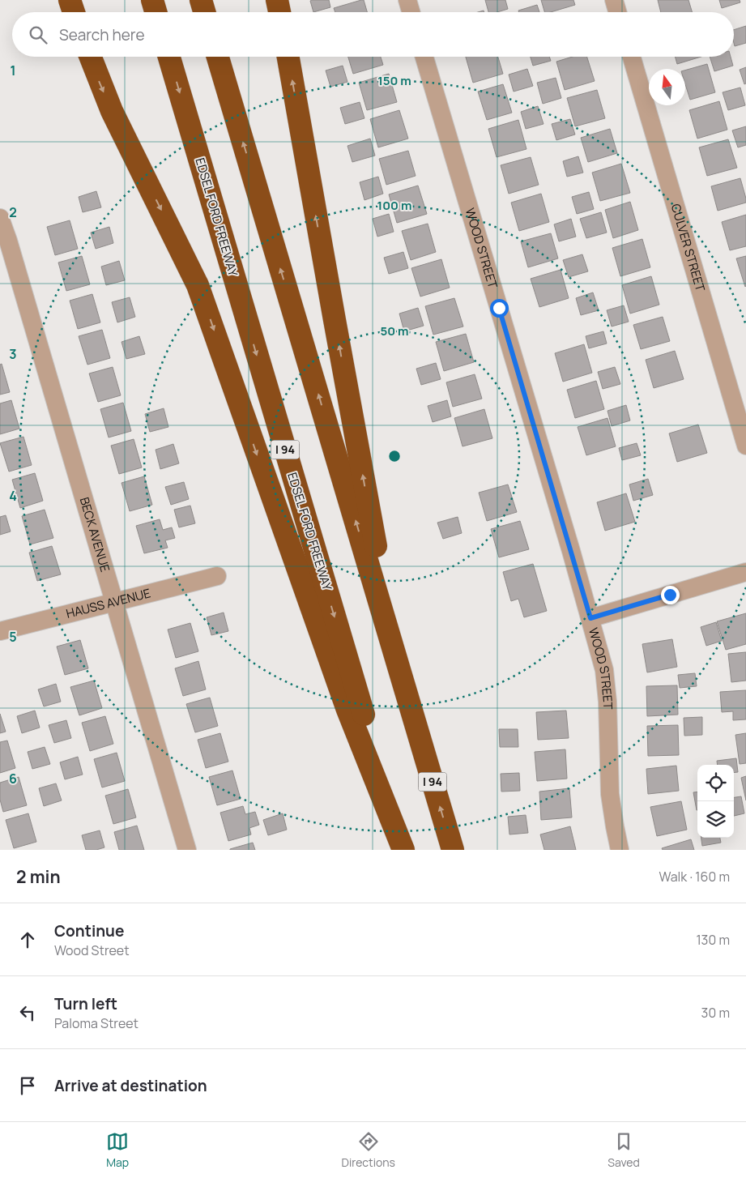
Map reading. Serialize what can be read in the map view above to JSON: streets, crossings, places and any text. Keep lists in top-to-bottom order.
{
  "streets": {
    "highway": ["EDSEL FORD FREEWAY", "I 94"],
    "street": [
      "WOOD STREET",
      "CULVER STREET",
      "BECK AVENUE",
      "HAUSS AVENUE"
    ]
  },
  "crossings": [
    ["BECK AVENUE", "HAUSS AVENUE"]
  ],
  "north": "top",
  "page": {
    "search": "Search here",
    "heading": ["2 min", "Walk · 160 m"],
    "list": [
      ["Continue", "Wood Street", "130 m"],
      ["Turn left", "Paloma Street", "30 m"],
      "Arrive at destination"
    ],
    "nav": ["Map", "Directions", "Saved"]
  },
  "grid": {
    "rows": [
      "1",
      "2",
      "3",
      "4",
      "5",
      "6"
    ]
  },
  "rings": ["150 m", "100 m", "50 m"]
}
